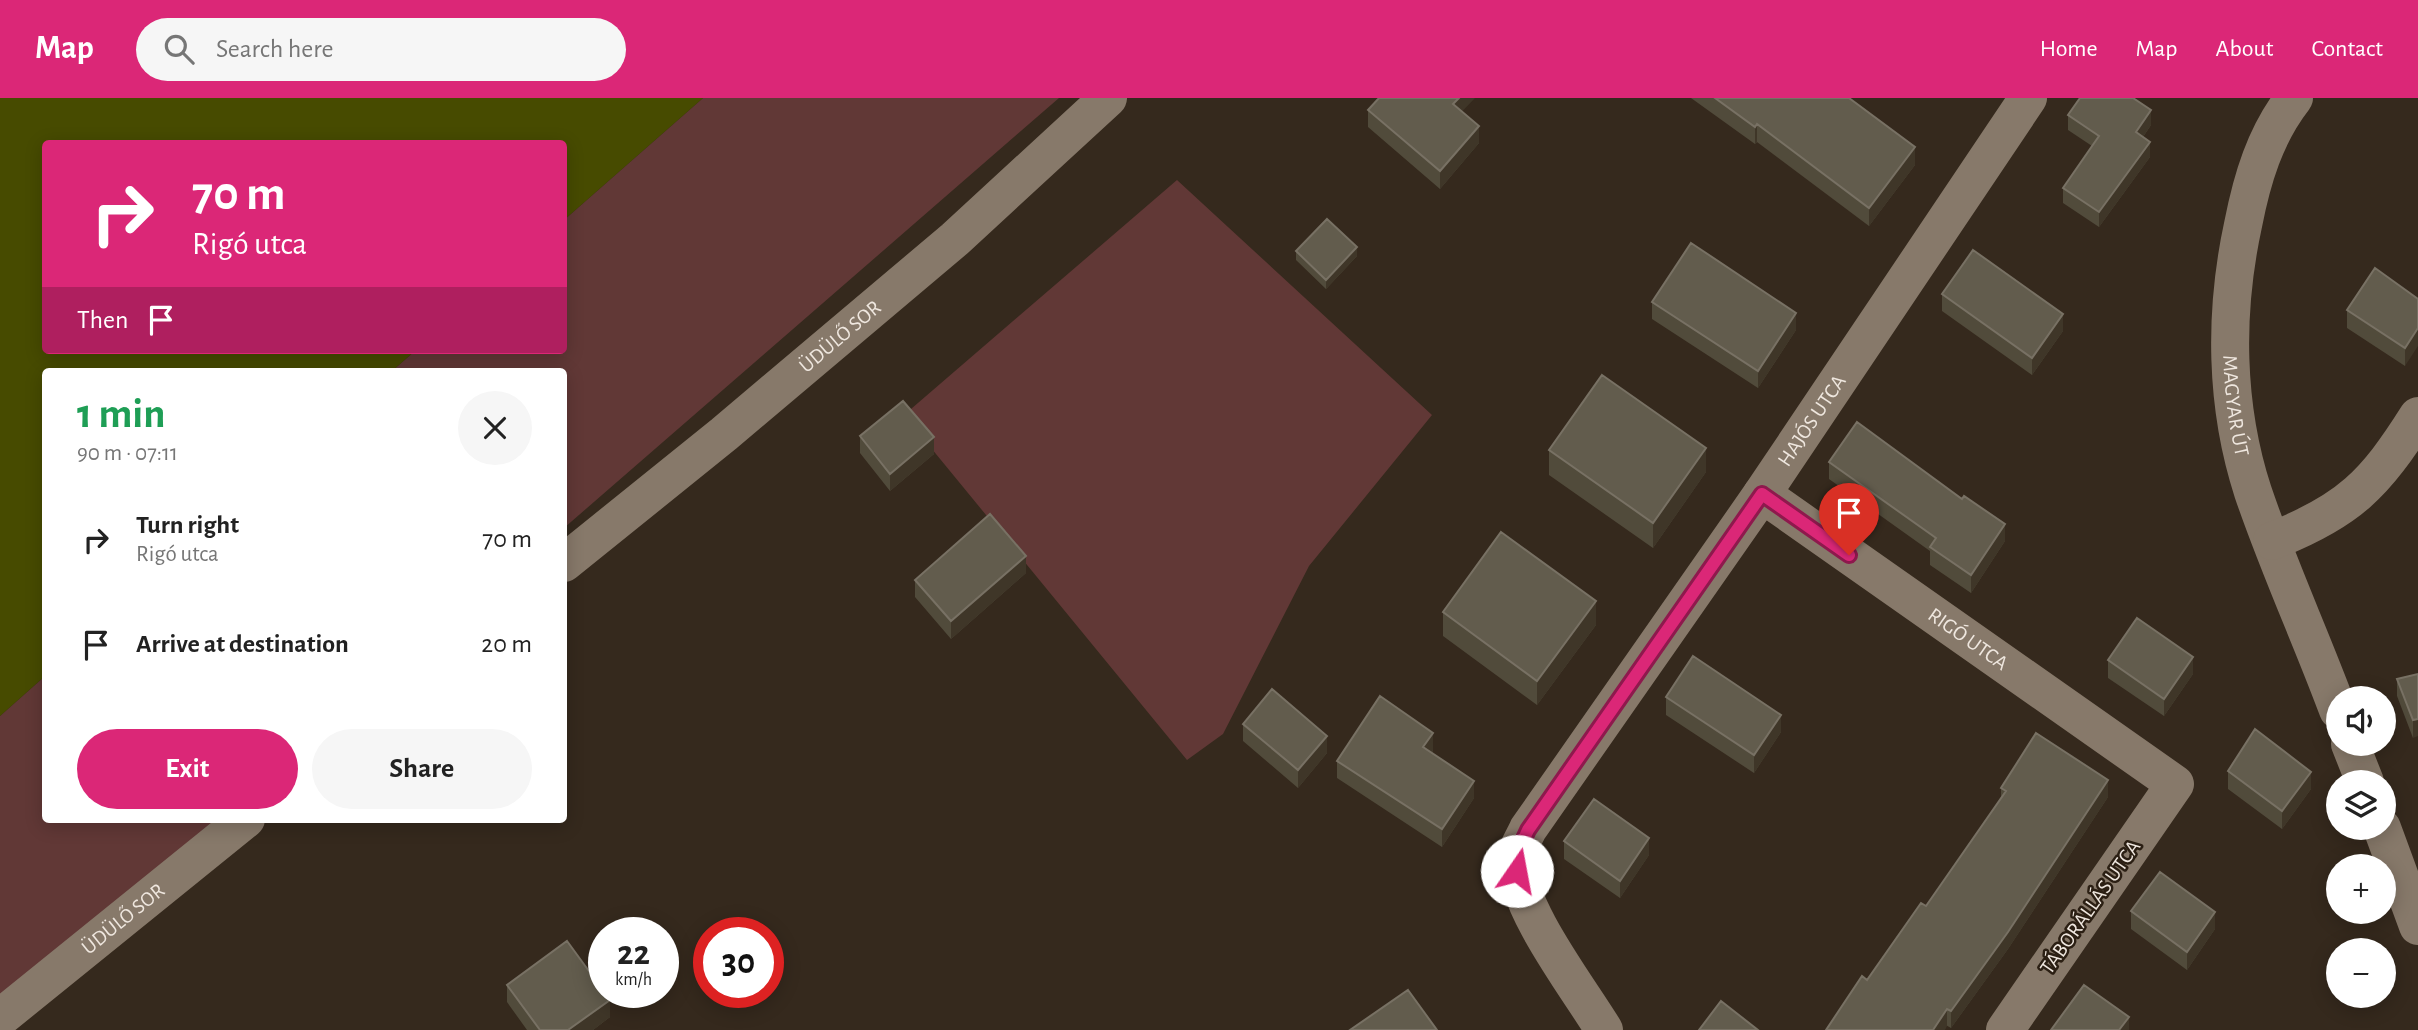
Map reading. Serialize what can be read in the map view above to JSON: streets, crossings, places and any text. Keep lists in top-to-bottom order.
{
  "streets": {
    "street": [
      "ÜDÜLŐ SOR",
      "MAGYAR ÚT",
      "HAJÓS UTCA",
      "RIGÓ UTCA",
      "TÁBORÁLLÁS UTCA"
    ]
  },
  "crossings": [
    ["HAJÓS UTCA", "RIGÓ UTCA"],
    ["RIGÓ UTCA", "TÁBORÁLLÁS UTCA"]
  ],
  "page": {
    "header": "Map",
    "search": "Search here",
    "nav": [
      "Home",
      "Map",
      "About",
      "Contact"
    ],
    "turn": ["70 m", "Rigó utca"],
    "then": "Then",
    "heading": ["1 min", "90 m · 07:11"],
    "list": [
      {
        "name": "Turn right",
        "note": "Rigó utca",
        "value": "70 m"
      },
      {
        "name": "Arrive at destination",
        "value": "20 m"
      }
    ],
    "map_buttons": ["+", "−"],
    "buttons": ["Exit", "Share"],
    "speed": "22 km/h",
    "limit": "30"
  }
}
